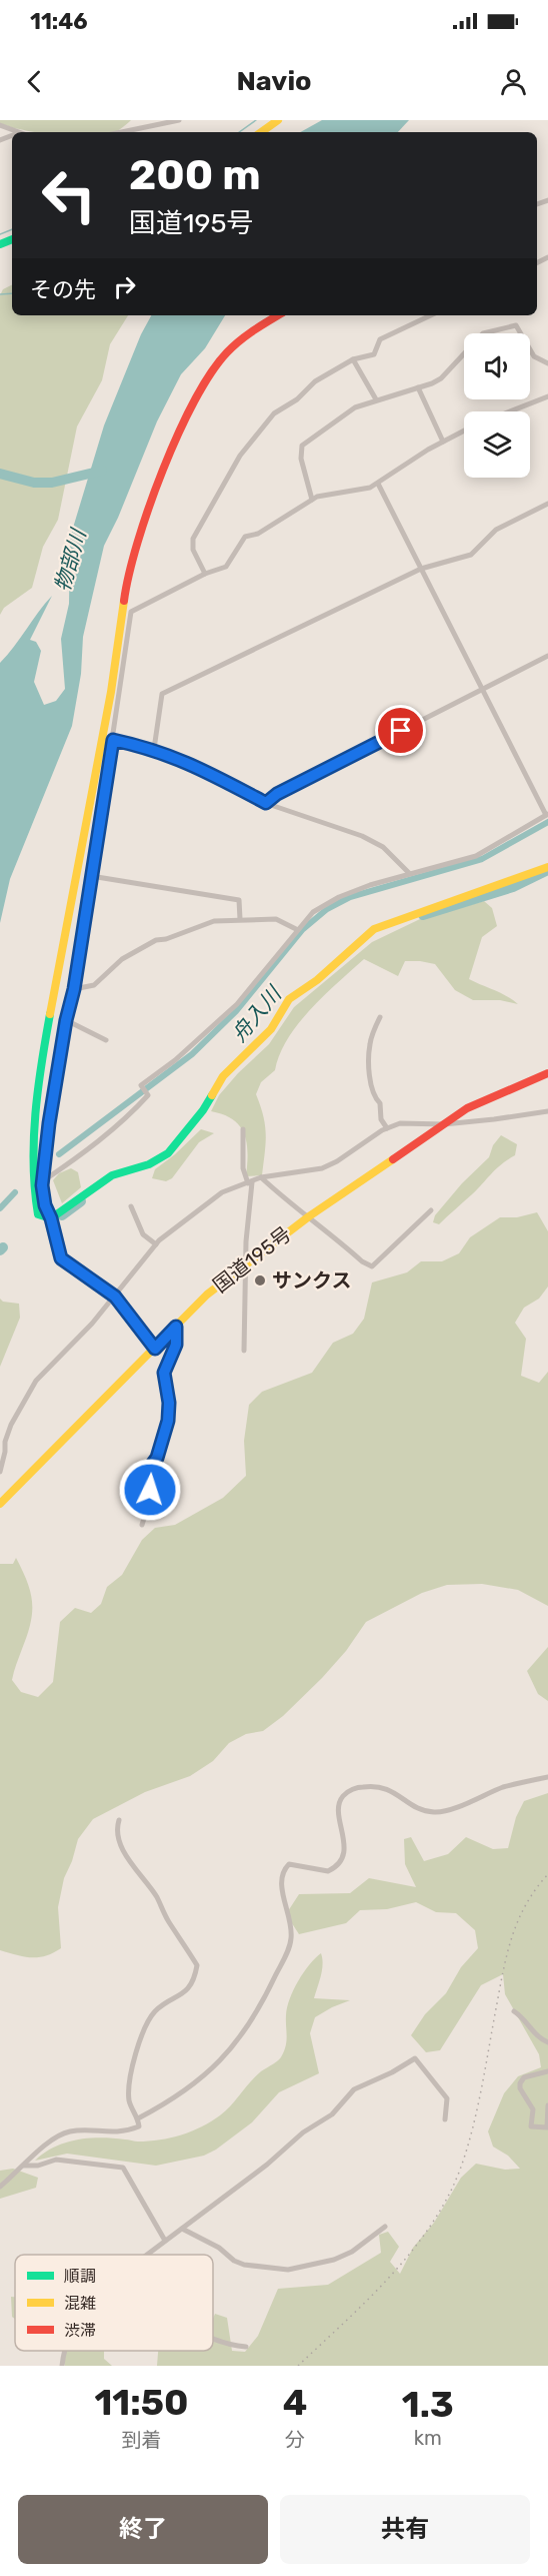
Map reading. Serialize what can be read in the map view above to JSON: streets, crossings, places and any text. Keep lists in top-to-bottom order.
{
  "streets": {
    "main road": ["国道195号"]
  },
  "water": ["物部川", "舟入川"],
  "places": ["サンクス"],
  "legend": ["順調", "混雑", "渋滞"],
  "page": {
    "status": "11:46",
    "header": "Navio",
    "turn": ["200 m", "国道195号"],
    "then": "その先",
    "eta": [
      "11:50",
      "到着",
      "4",
      "分",
      "1.3",
      "km"
    ],
    "buttons": ["終了", "共有"]
  }
}
